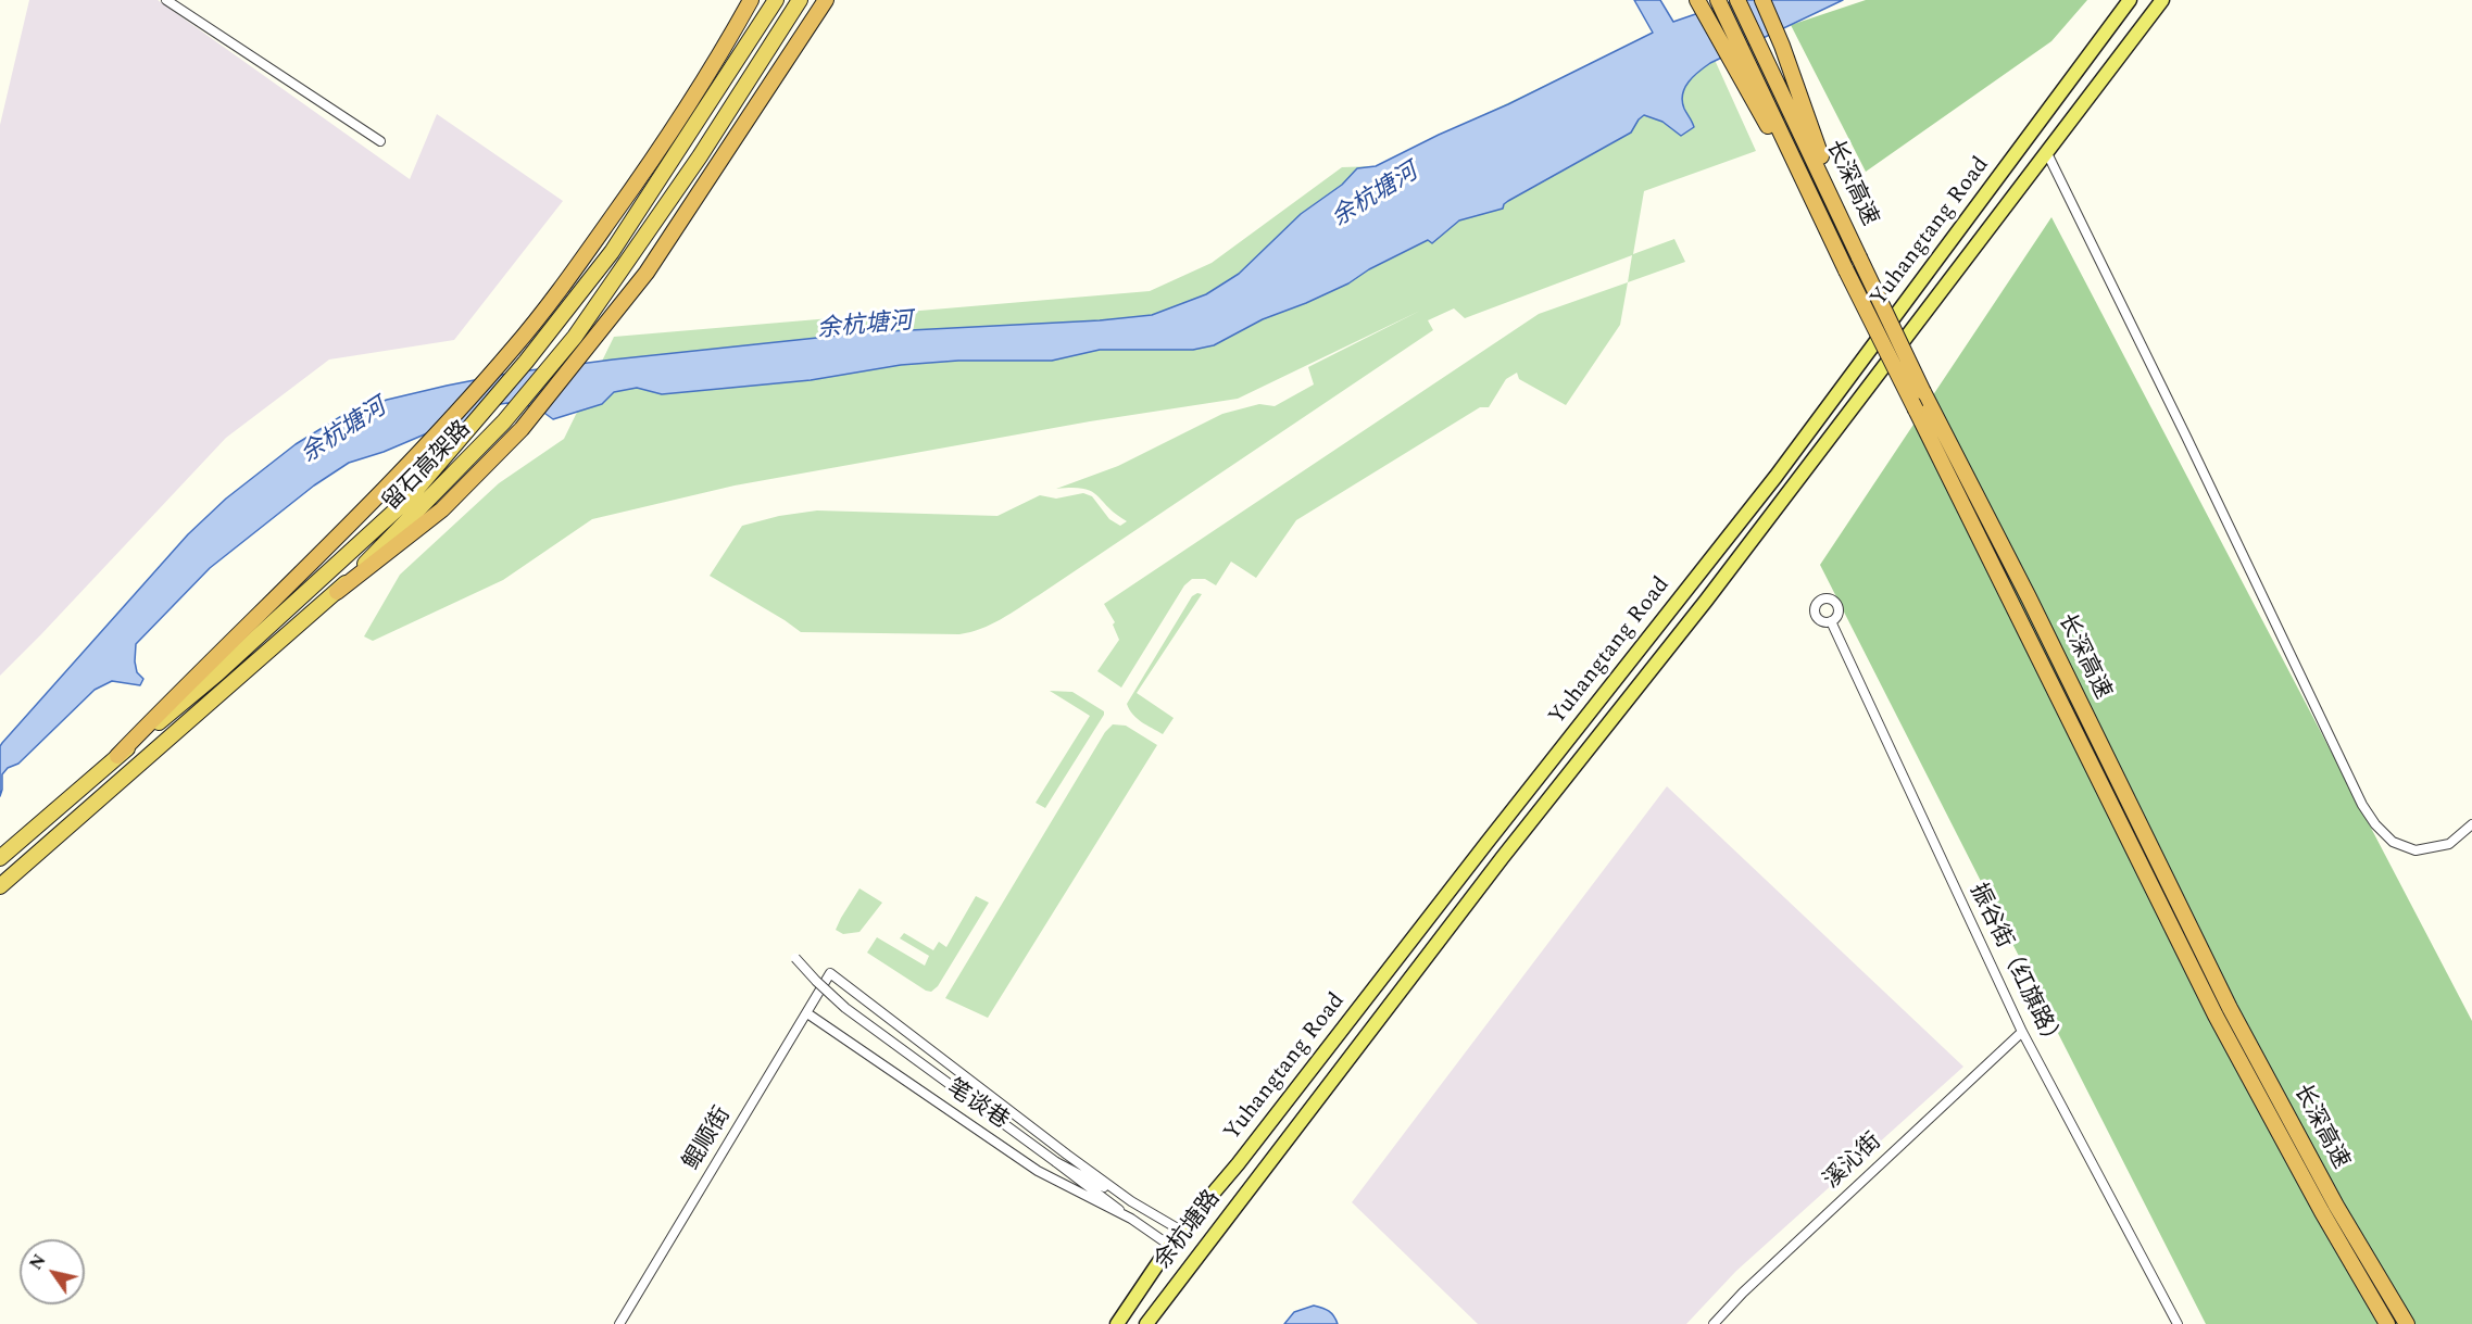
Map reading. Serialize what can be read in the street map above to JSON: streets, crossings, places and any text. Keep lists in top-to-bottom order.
{
  "streets": {
    "highway": ["长深高速", "留石高架路"],
    "main road": ["Yuhangtang Road"],
    "street": [
      "振谷街（红旗路）",
      "笔谈巷",
      "鲲顺街",
      "溪沁街"
    ]
  },
  "crossings": [
    ["Yuhangtang Road", "笔谈巷"],
    ["振谷街（红旗路）", "溪沁街"],
    ["笔谈巷", "鲲顺街"]
  ],
  "water": ["余杭塘河"],
  "north": "top left"
}
